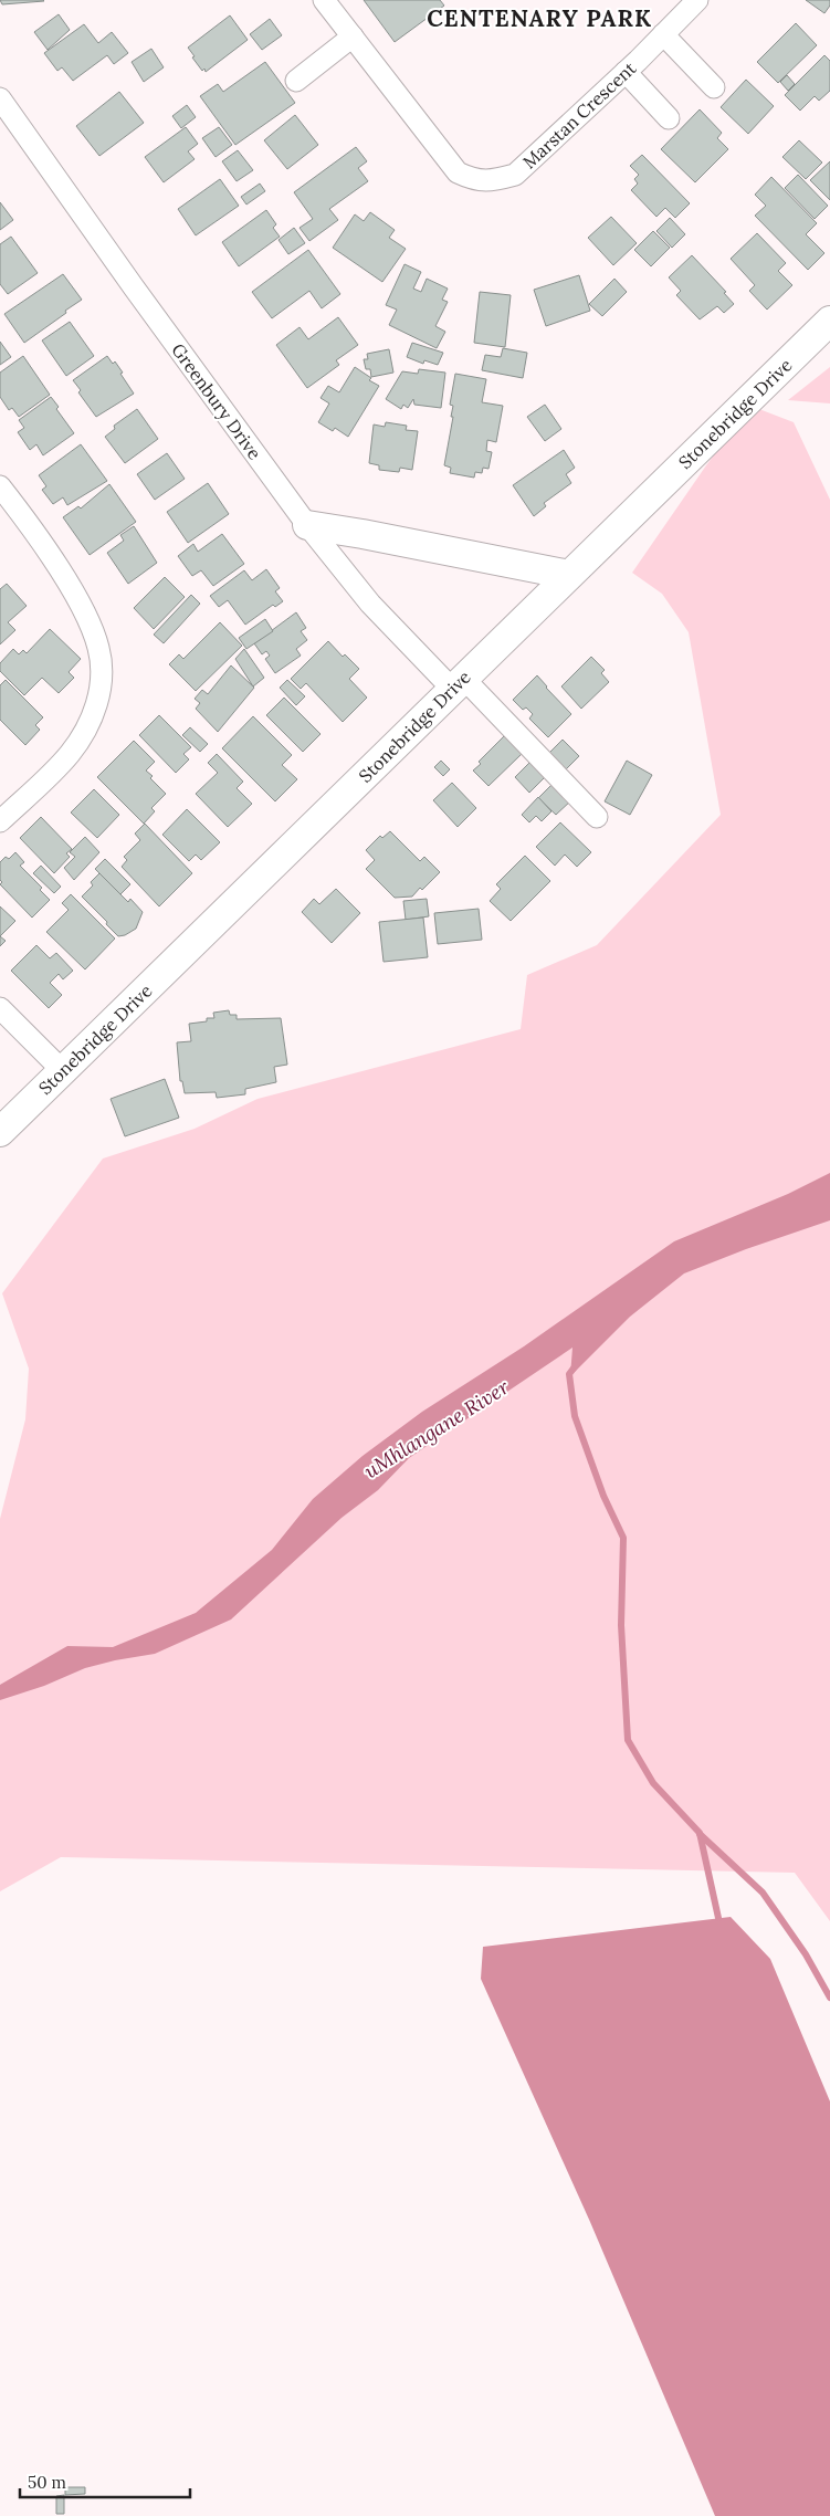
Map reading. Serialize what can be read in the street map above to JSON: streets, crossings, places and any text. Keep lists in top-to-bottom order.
{
  "streets": {
    "street": ["Marstan Crescent", "Greenbury Drive", "Stonebridge Drive"]
  },
  "crossings": [
    ["Greenbury Drive", "Stonebridge Drive"]
  ],
  "districts": ["CENTENARY PARK"],
  "water": ["uMhlangane River"],
  "scale_bar": "50 m"
}
